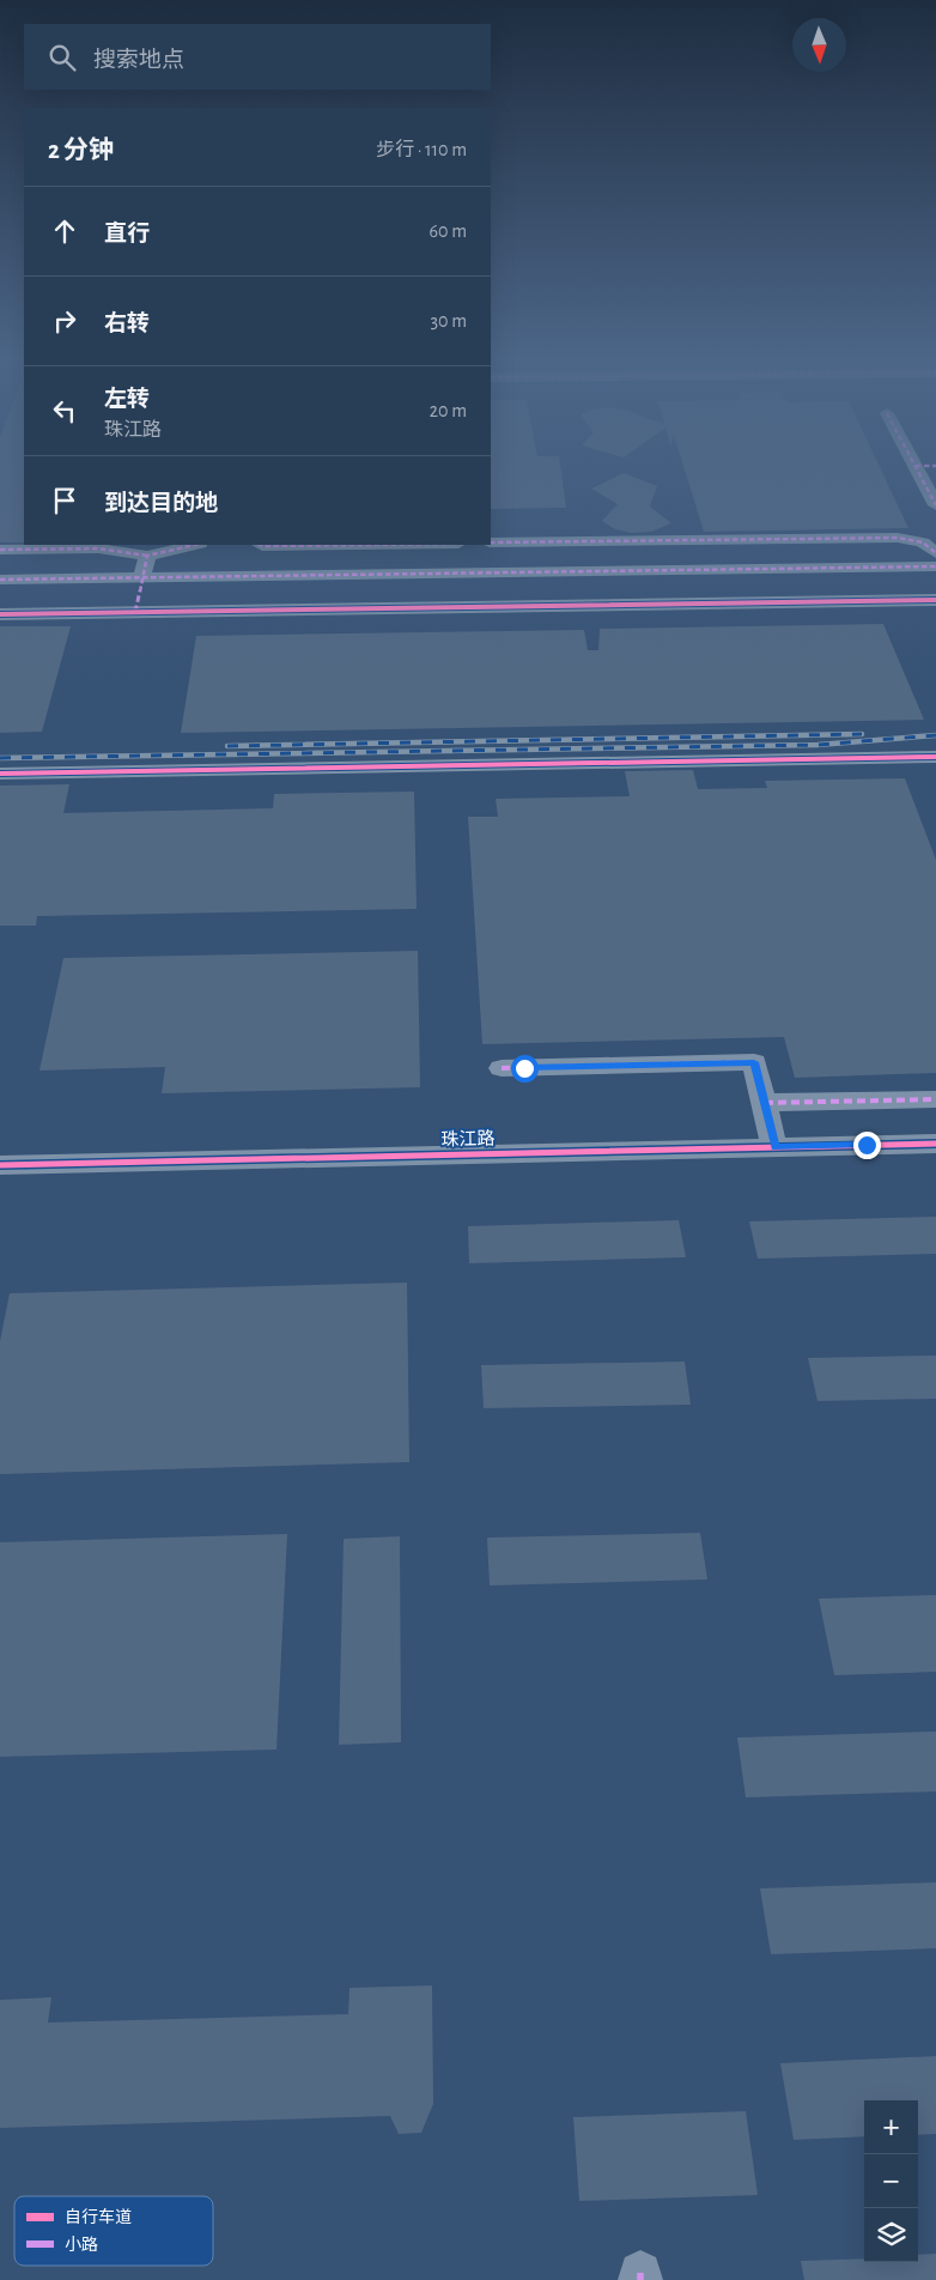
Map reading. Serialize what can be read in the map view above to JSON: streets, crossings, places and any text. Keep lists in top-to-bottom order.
{
  "streets": {
    "street": ["珠江路"]
  },
  "legend": ["自行车道", "小路"],
  "north": "bottom",
  "page": {
    "search": "搜索地点",
    "heading": ["2 分钟", "步行 · 110 m"],
    "list": [
      ["直行", "60 m"],
      ["右转", "30 m"],
      ["左转", "珠江路", "20 m"],
      "到达目的地"
    ],
    "map_buttons": ["+", "−"]
  }
}
